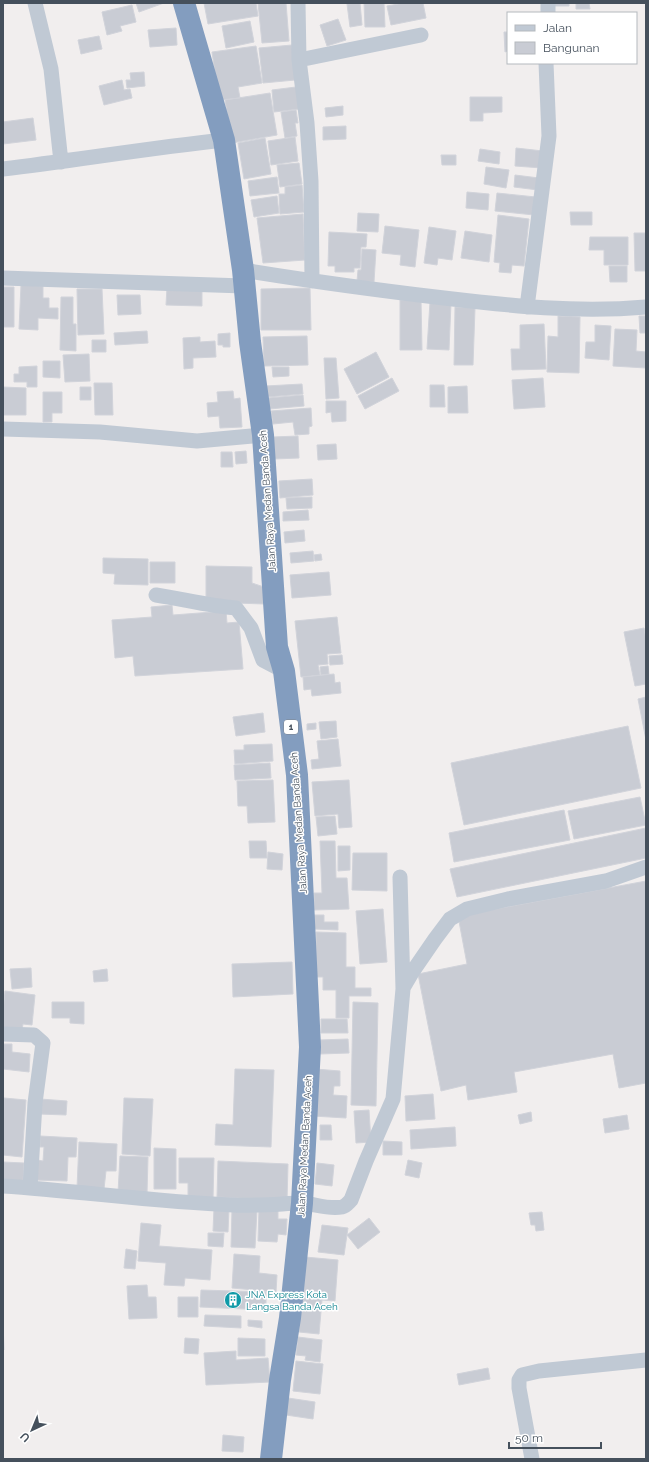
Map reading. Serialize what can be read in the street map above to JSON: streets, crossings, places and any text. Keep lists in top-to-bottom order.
{
  "streets": {
    "highway": ["Jalan Raya Medan Banda Aceh", "1"]
  },
  "places": {
    "building": ["JNA Express Kota Langsa Banda Aceh"]
  },
  "legend": ["Jalan", "Bangunan"],
  "scale_bar": "50 m",
  "north": "bottom left"
}
